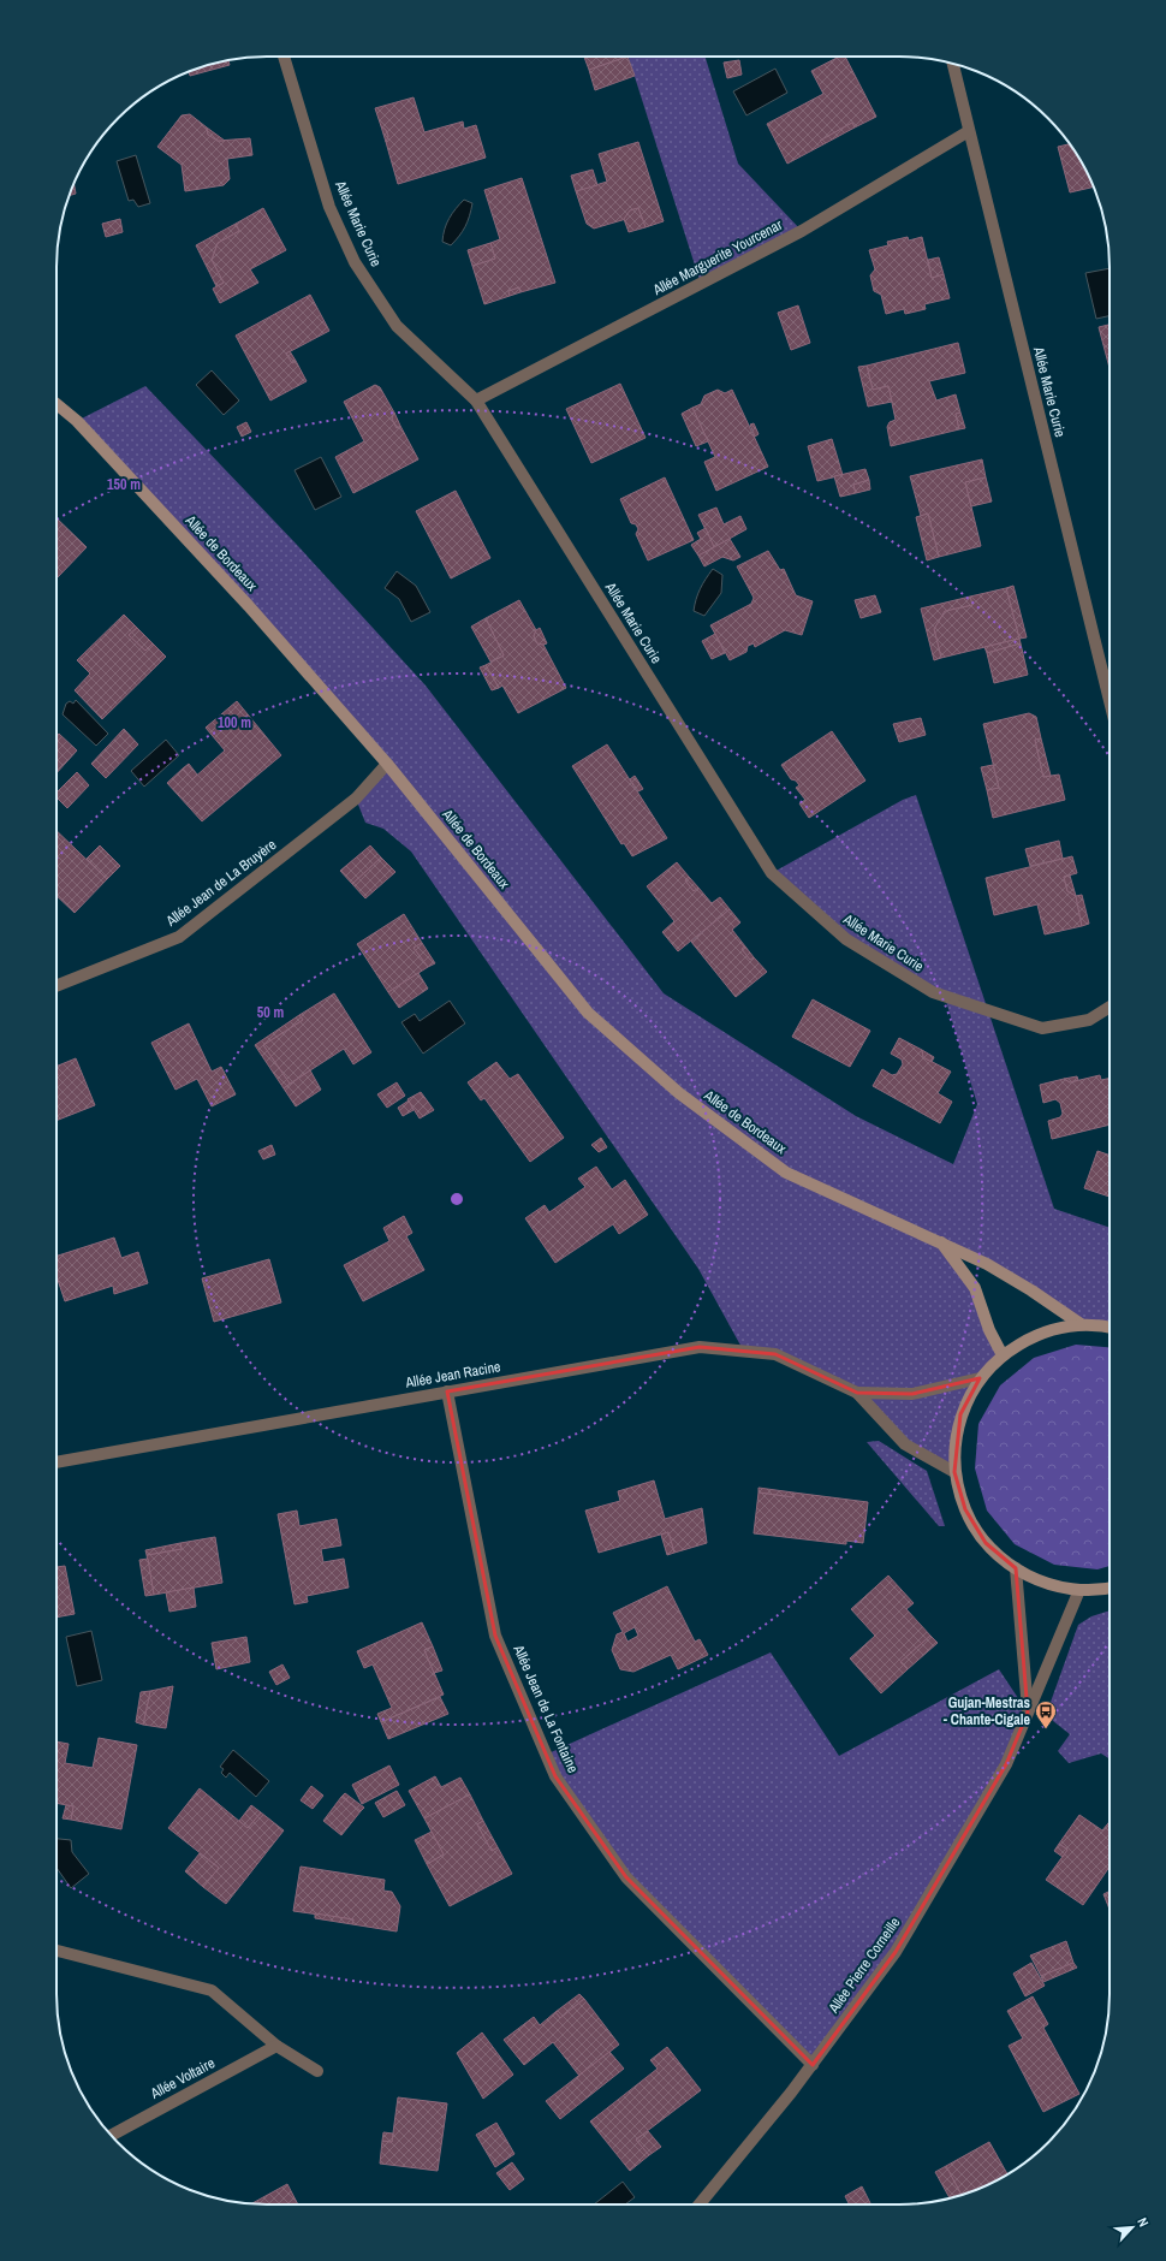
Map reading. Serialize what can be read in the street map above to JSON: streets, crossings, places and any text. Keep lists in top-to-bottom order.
{
  "streets": {
    "main road": ["Allée de Bordeaux"],
    "street": [
      "Allée Marie Curie",
      "Allée Marguerite Yourcenar",
      "Allée Jean de La Bruyère",
      "Allée Jean Racine",
      "Allée Jean de La Fontaine",
      "Allée Pierre Corneille",
      "Allée Voltaire"
    ]
  },
  "crossings": [
    ["Allée Marie Curie", "Allée Marguerite Yourcenar"],
    ["Allée de Bordeaux", "Allée Jean de La Bruyère"],
    ["Allée Jean Racine", "Allée Jean de La Fontaine"],
    ["Allée Jean de La Fontaine", "Allée Pierre Corneille"]
  ],
  "places": {
    "bus stop": ["Gujan-Mestras - Chante-Cigale"]
  },
  "north": "top right",
  "rings": ["150 m", "100 m", "50 m"]
}
